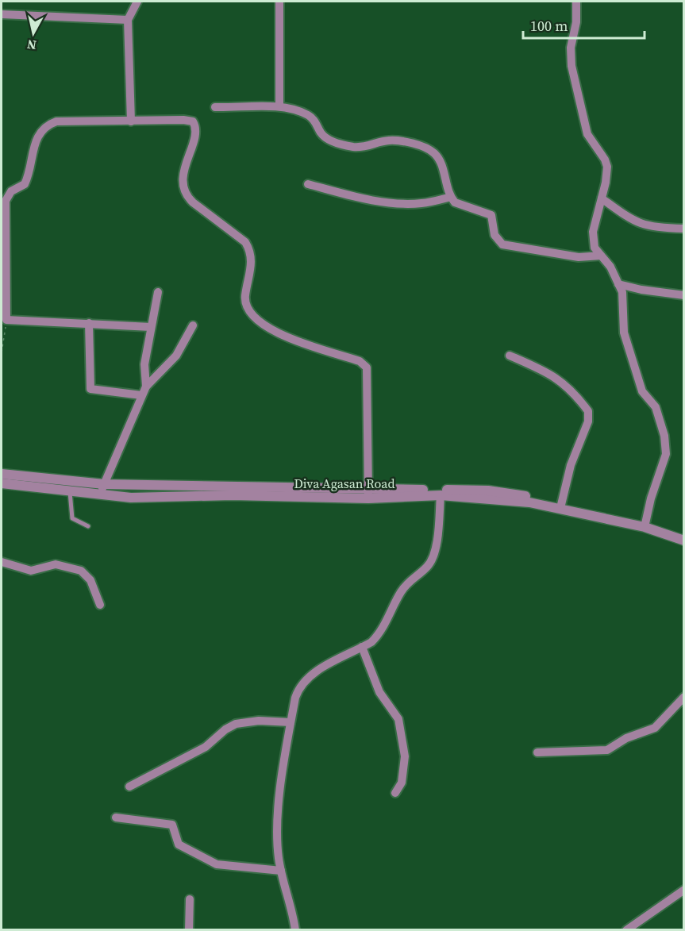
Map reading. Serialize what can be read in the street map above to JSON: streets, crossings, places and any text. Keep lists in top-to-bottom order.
{
  "streets": {
    "street": ["Diva Agasan Road"]
  },
  "scale_bar": "100 m",
  "north": "bottom"
}
